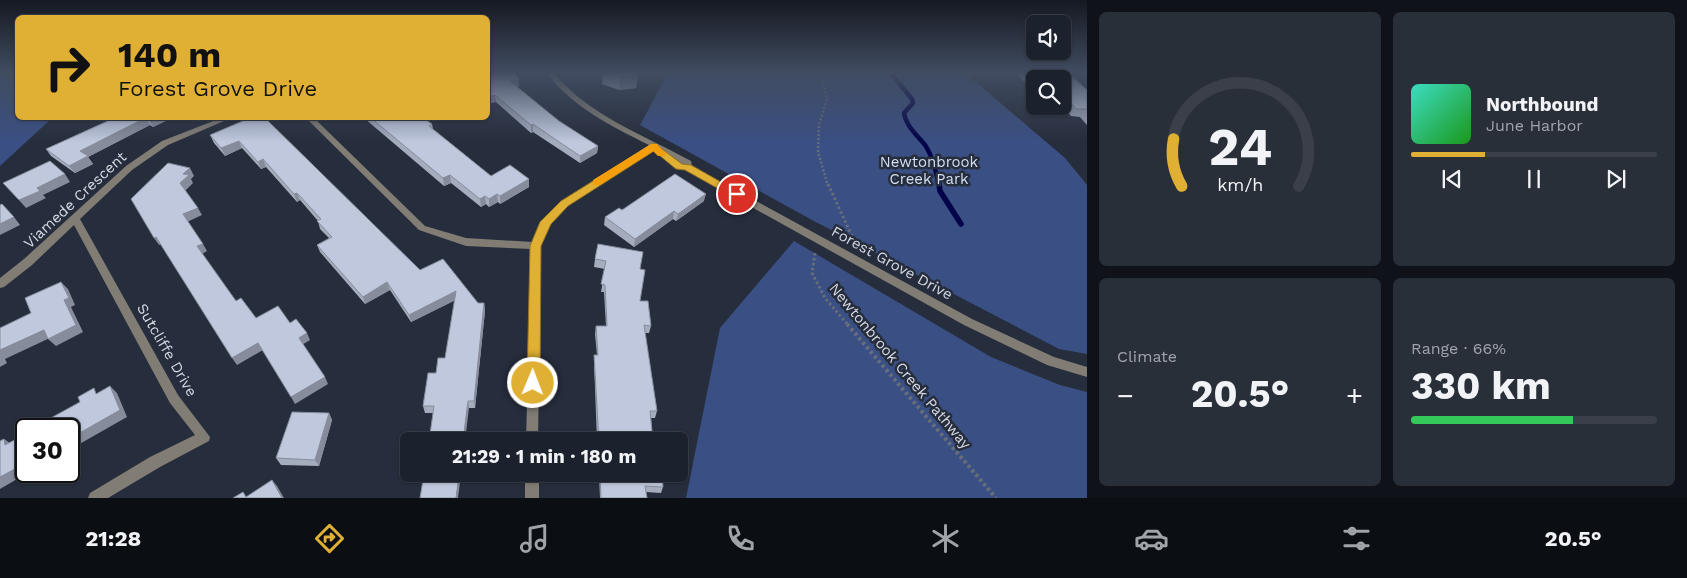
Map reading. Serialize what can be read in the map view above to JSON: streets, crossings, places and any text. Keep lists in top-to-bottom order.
{
  "streets": {
    "street": ["Viamede Crescent", "Forest Grove Drive", "Sutcliffe Drive"],
    "path": ["Newtonbrook Creek Pathway"]
  },
  "crossings": [
    ["Viamede Crescent", "Sutcliffe Drive"],
    ["Forest Grove Drive", "Newtonbrook Creek Pathway"]
  ],
  "parks": ["Newtonbrook Creek Park"],
  "page": {
    "turn": ["140 m", "Forest Grove Drive"],
    "song": ["Northbound", "June Harbor"],
    "tile": [
      "Climate",
      ["Range · 66%", "330 km"]
    ],
    "heat": ["−", "20.5°", "+"],
    "limit": "30",
    "trip": "21:29 · 1 min · 180 m",
    "tabs": ["21:28", "20.5°"],
    "gauge": ["24", "km/h"]
  }
}
